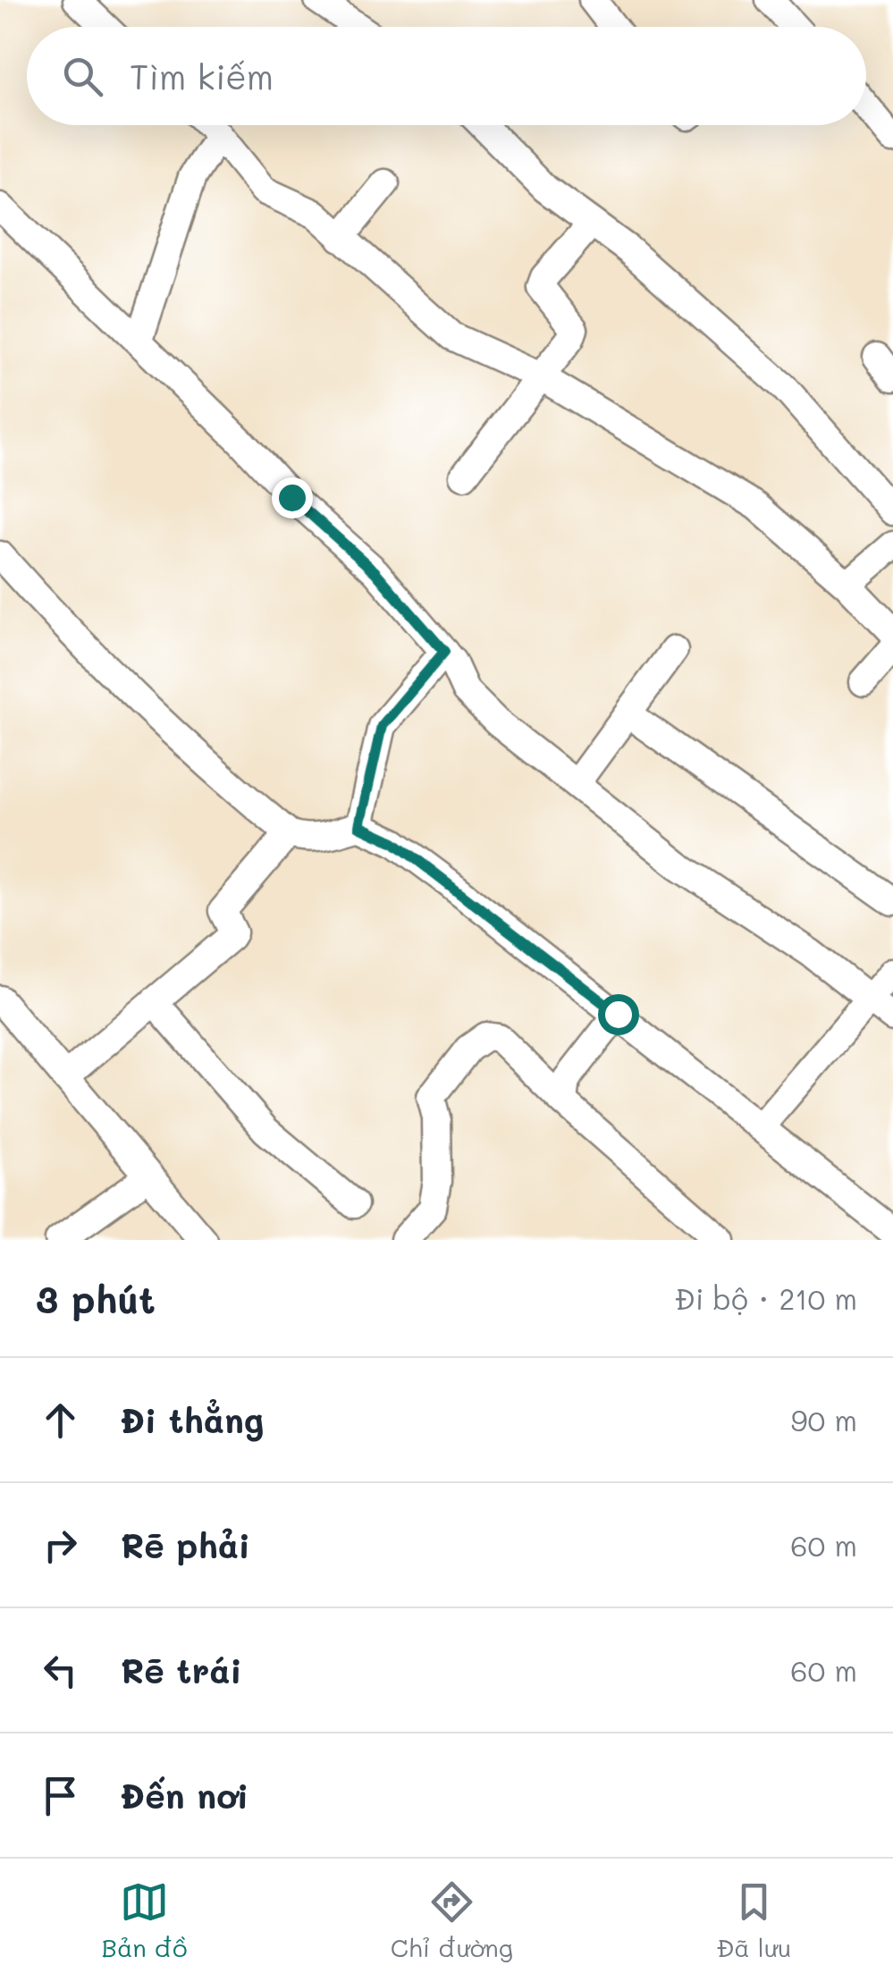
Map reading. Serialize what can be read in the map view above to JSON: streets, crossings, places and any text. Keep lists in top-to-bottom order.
{
  "page": {
    "search": "Tìm kiếm",
    "heading": ["3 phút", "Đi bộ · 210 m"],
    "list": [
      ["Đi thẳng", "90 m"],
      ["Rẽ phải", "60 m"],
      ["Rẽ trái", "60 m"],
      "Đến nơi"
    ],
    "nav": ["Bản đồ", "Chỉ đường", "Đã lưu"]
  }
}
